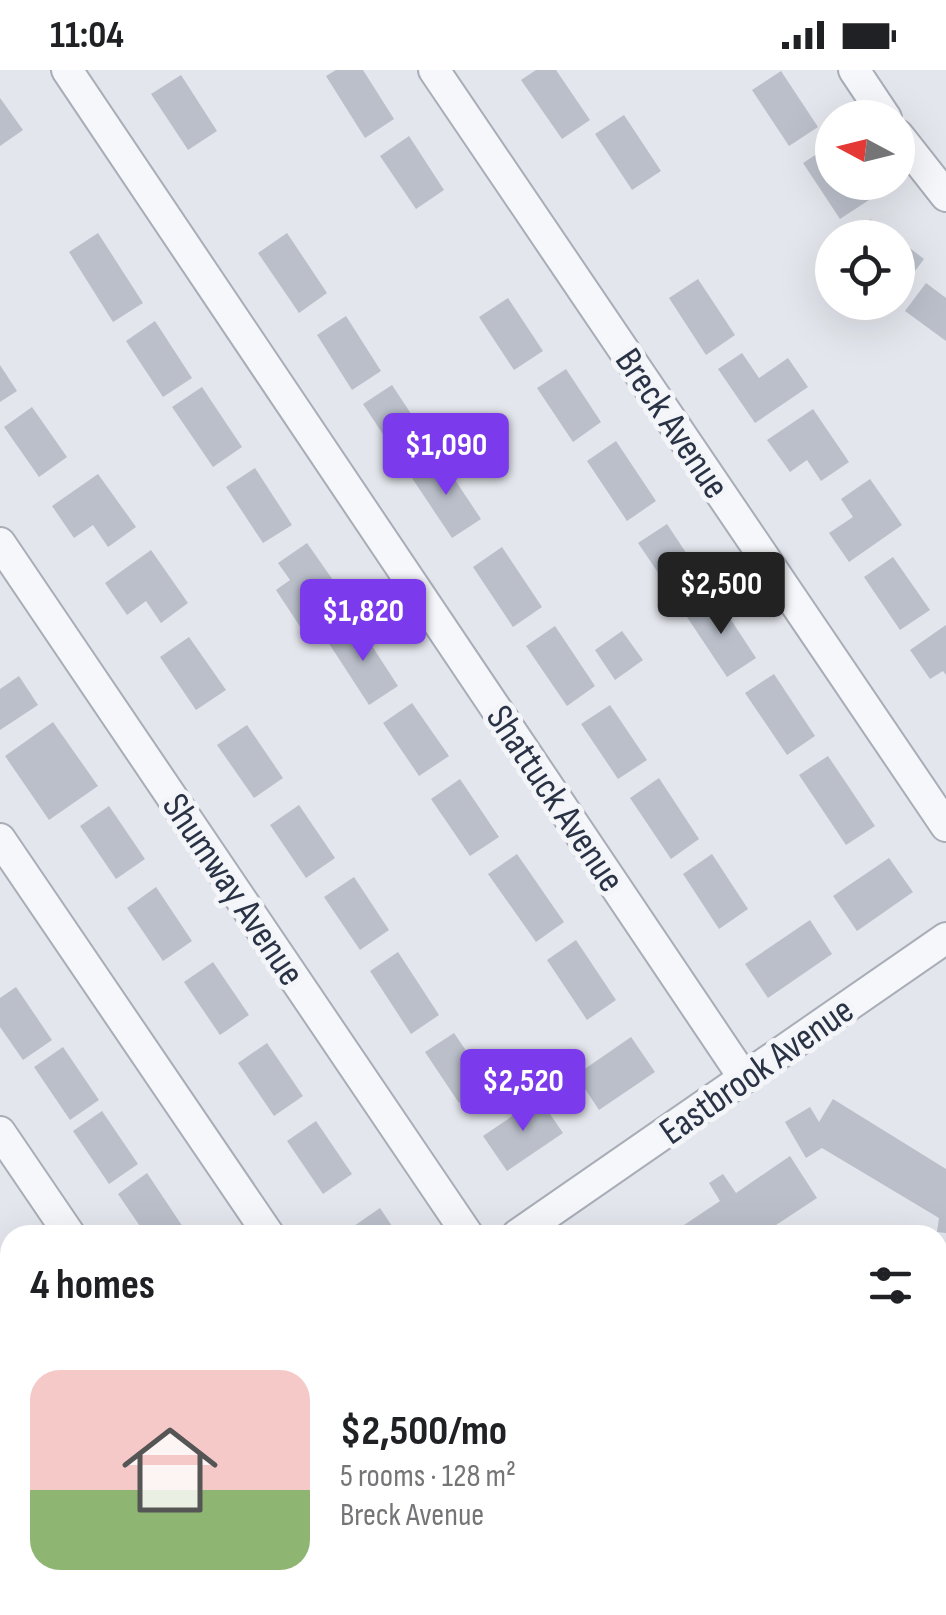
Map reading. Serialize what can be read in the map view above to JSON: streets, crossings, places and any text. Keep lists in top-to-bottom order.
{
  "streets": {
    "street": [
      "Breck Avenue",
      "Shattuck Avenue",
      "Shumway Avenue",
      "Eastbrook Avenue"
    ]
  },
  "crossings": [
    ["Shattuck Avenue", "Eastbrook Avenue"]
  ],
  "north": "left",
  "page": {
    "status": "11:04",
    "price": [
      "$1,090",
      "$2,500",
      "$1,820",
      "$2,520"
    ],
    "heading": "4 homes",
    "list": [
      {
        "name": "$2,500/mo",
        "note": "5 rooms · 128 m² · Breck Avenue"
      }
    ]
  }
}
